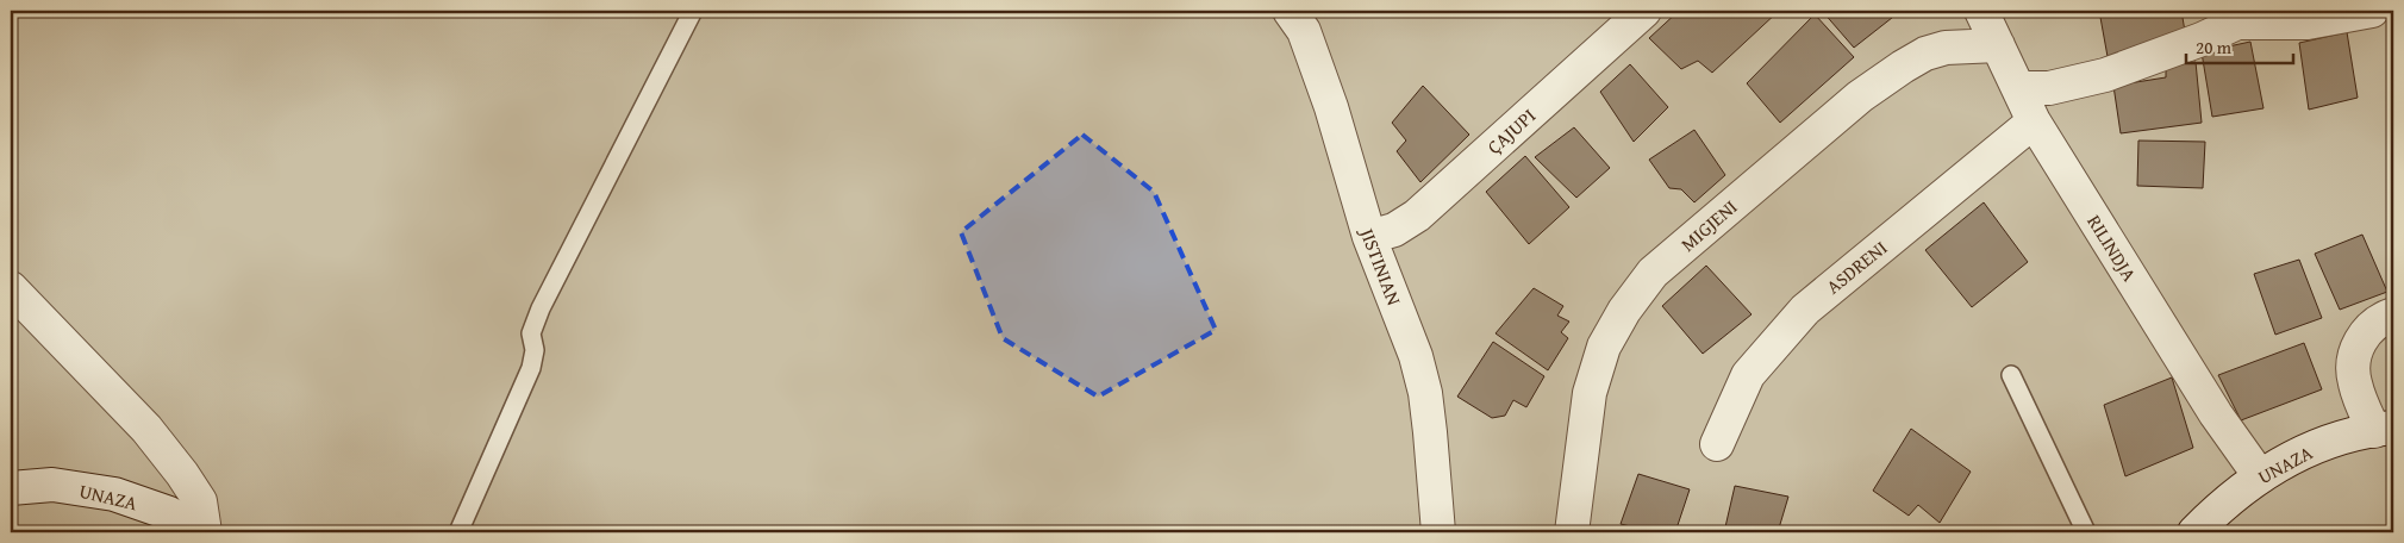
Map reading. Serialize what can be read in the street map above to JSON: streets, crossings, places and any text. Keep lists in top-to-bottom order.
{
  "streets": {
    "street": [
      "ÇAJUPI",
      "MIGJENI",
      "RILINDJA",
      "JISTINIAN",
      "ASDRENI",
      "UNAZA"
    ]
  },
  "crossings": [
    ["ÇAJUPI", "JISTINIAN"],
    ["MIGJENI", "RILINDJA"],
    ["RILINDJA", "ASDRENI"],
    ["RILINDJA", "UNAZA"]
  ],
  "scale_bar": "20 m"
}
